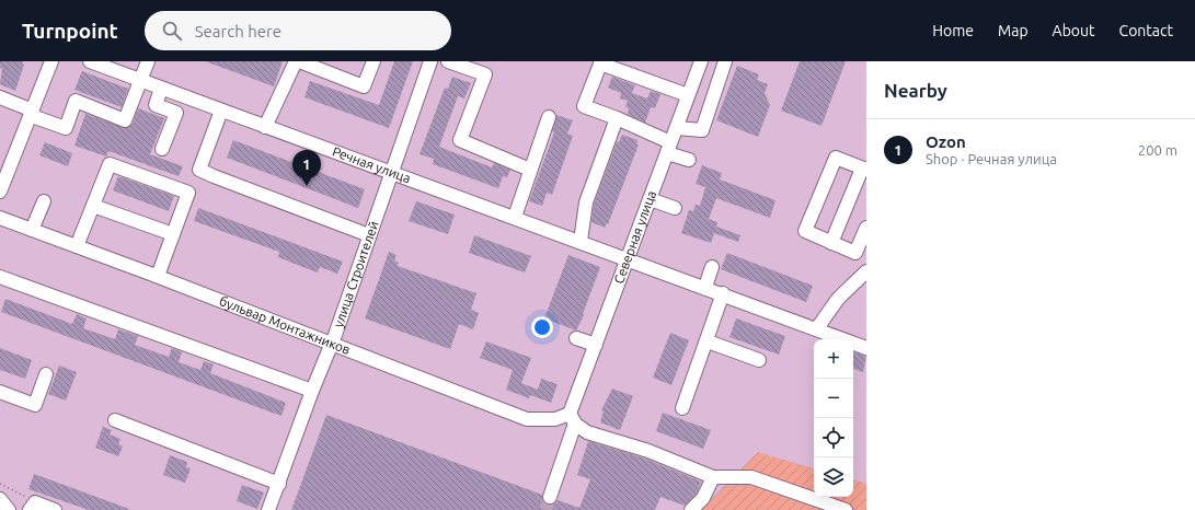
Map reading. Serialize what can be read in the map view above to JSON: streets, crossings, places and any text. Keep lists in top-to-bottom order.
{
  "streets": {
    "street": [
      "Речная улица",
      "Северная улица",
      "улица Строителей",
      "бульвар Монтажников"
    ]
  },
  "crossings": [
    ["Речная улица", "Северная улица"],
    ["Речная улица", "улица Строителей"],
    ["Северная улица", "бульвар Монтажников"],
    ["улица Строителей", "бульвар Монтажников"]
  ],
  "page": {
    "header": "Turnpoint",
    "search": "Search here",
    "nav": [
      "Home",
      "Map",
      "About",
      "Contact"
    ],
    "heading": "Nearby",
    "list": [
      {
        "mark": "1",
        "name": "Ozon",
        "note": "Shop · Речная улица",
        "value": "200 m"
      }
    ],
    "pins": "1",
    "map_buttons": ["+", "−"]
  }
}
